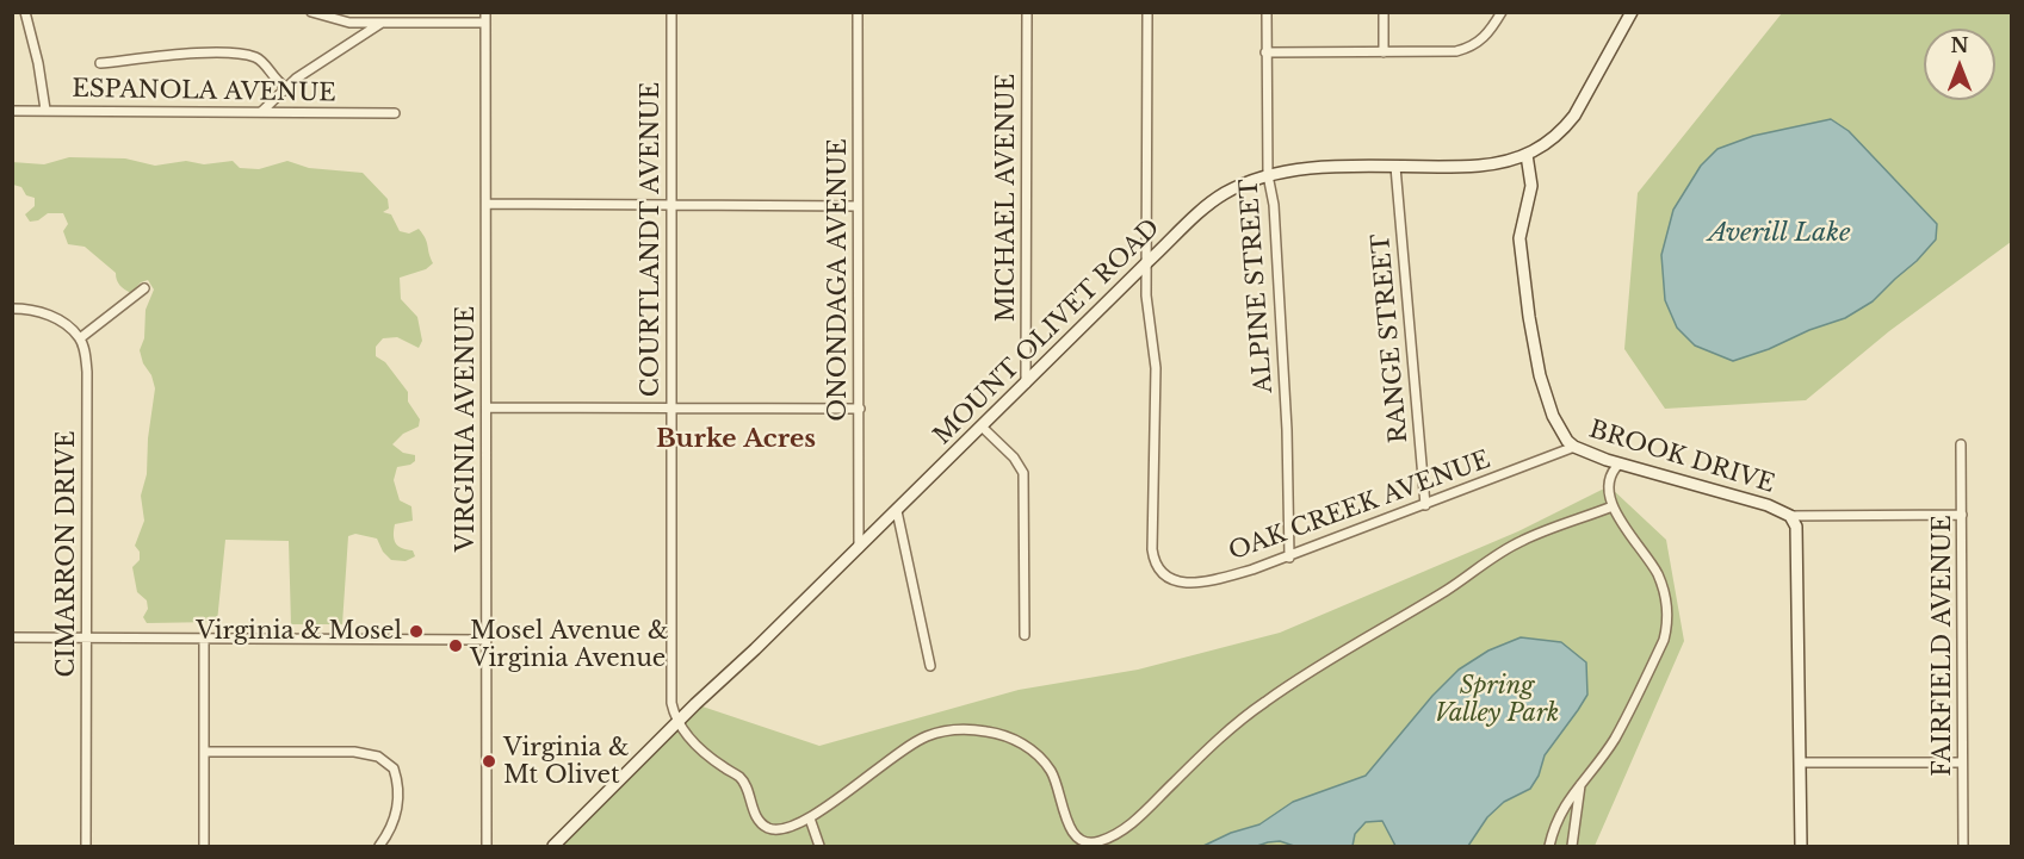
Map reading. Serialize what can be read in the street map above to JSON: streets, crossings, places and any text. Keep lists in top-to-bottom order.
{
  "streets": {
    "street": [
      "ESPANOLA AVENUE",
      "MICHAEL AVENUE",
      "COURTLANDT AVENUE",
      "ONONDAGA AVENUE",
      "ALPINE STREET",
      "MOUNT OLIVET ROAD",
      "RANGE STREET",
      "VIRGINIA AVENUE",
      "BROOK DRIVE",
      "OAK CREEK AVENUE",
      "CIMARRON DRIVE",
      "FAIRFIELD AVENUE"
    ]
  },
  "crossings": [
    ["MICHAEL AVENUE", "MOUNT OLIVET ROAD"],
    ["COURTLANDT AVENUE", "MOUNT OLIVET ROAD"],
    ["ONONDAGA AVENUE", "MOUNT OLIVET ROAD"],
    ["ALPINE STREET", "MOUNT OLIVET ROAD"],
    ["ALPINE STREET", "OAK CREEK AVENUE"],
    ["MOUNT OLIVET ROAD", "RANGE STREET"],
    ["MOUNT OLIVET ROAD", "BROOK DRIVE"],
    ["MOUNT OLIVET ROAD", "OAK CREEK AVENUE"],
    ["RANGE STREET", "OAK CREEK AVENUE"],
    ["BROOK DRIVE", "OAK CREEK AVENUE"]
  ],
  "districts": ["Burke Acres"],
  "water": ["Averill Lake"],
  "parks": ["Spring Valley Park"],
  "places": ["Virginia & Mosel", "Mosel Avenue & Virginia Avenue", "Virginia & Mt Olivet"],
  "north": "top"
}
